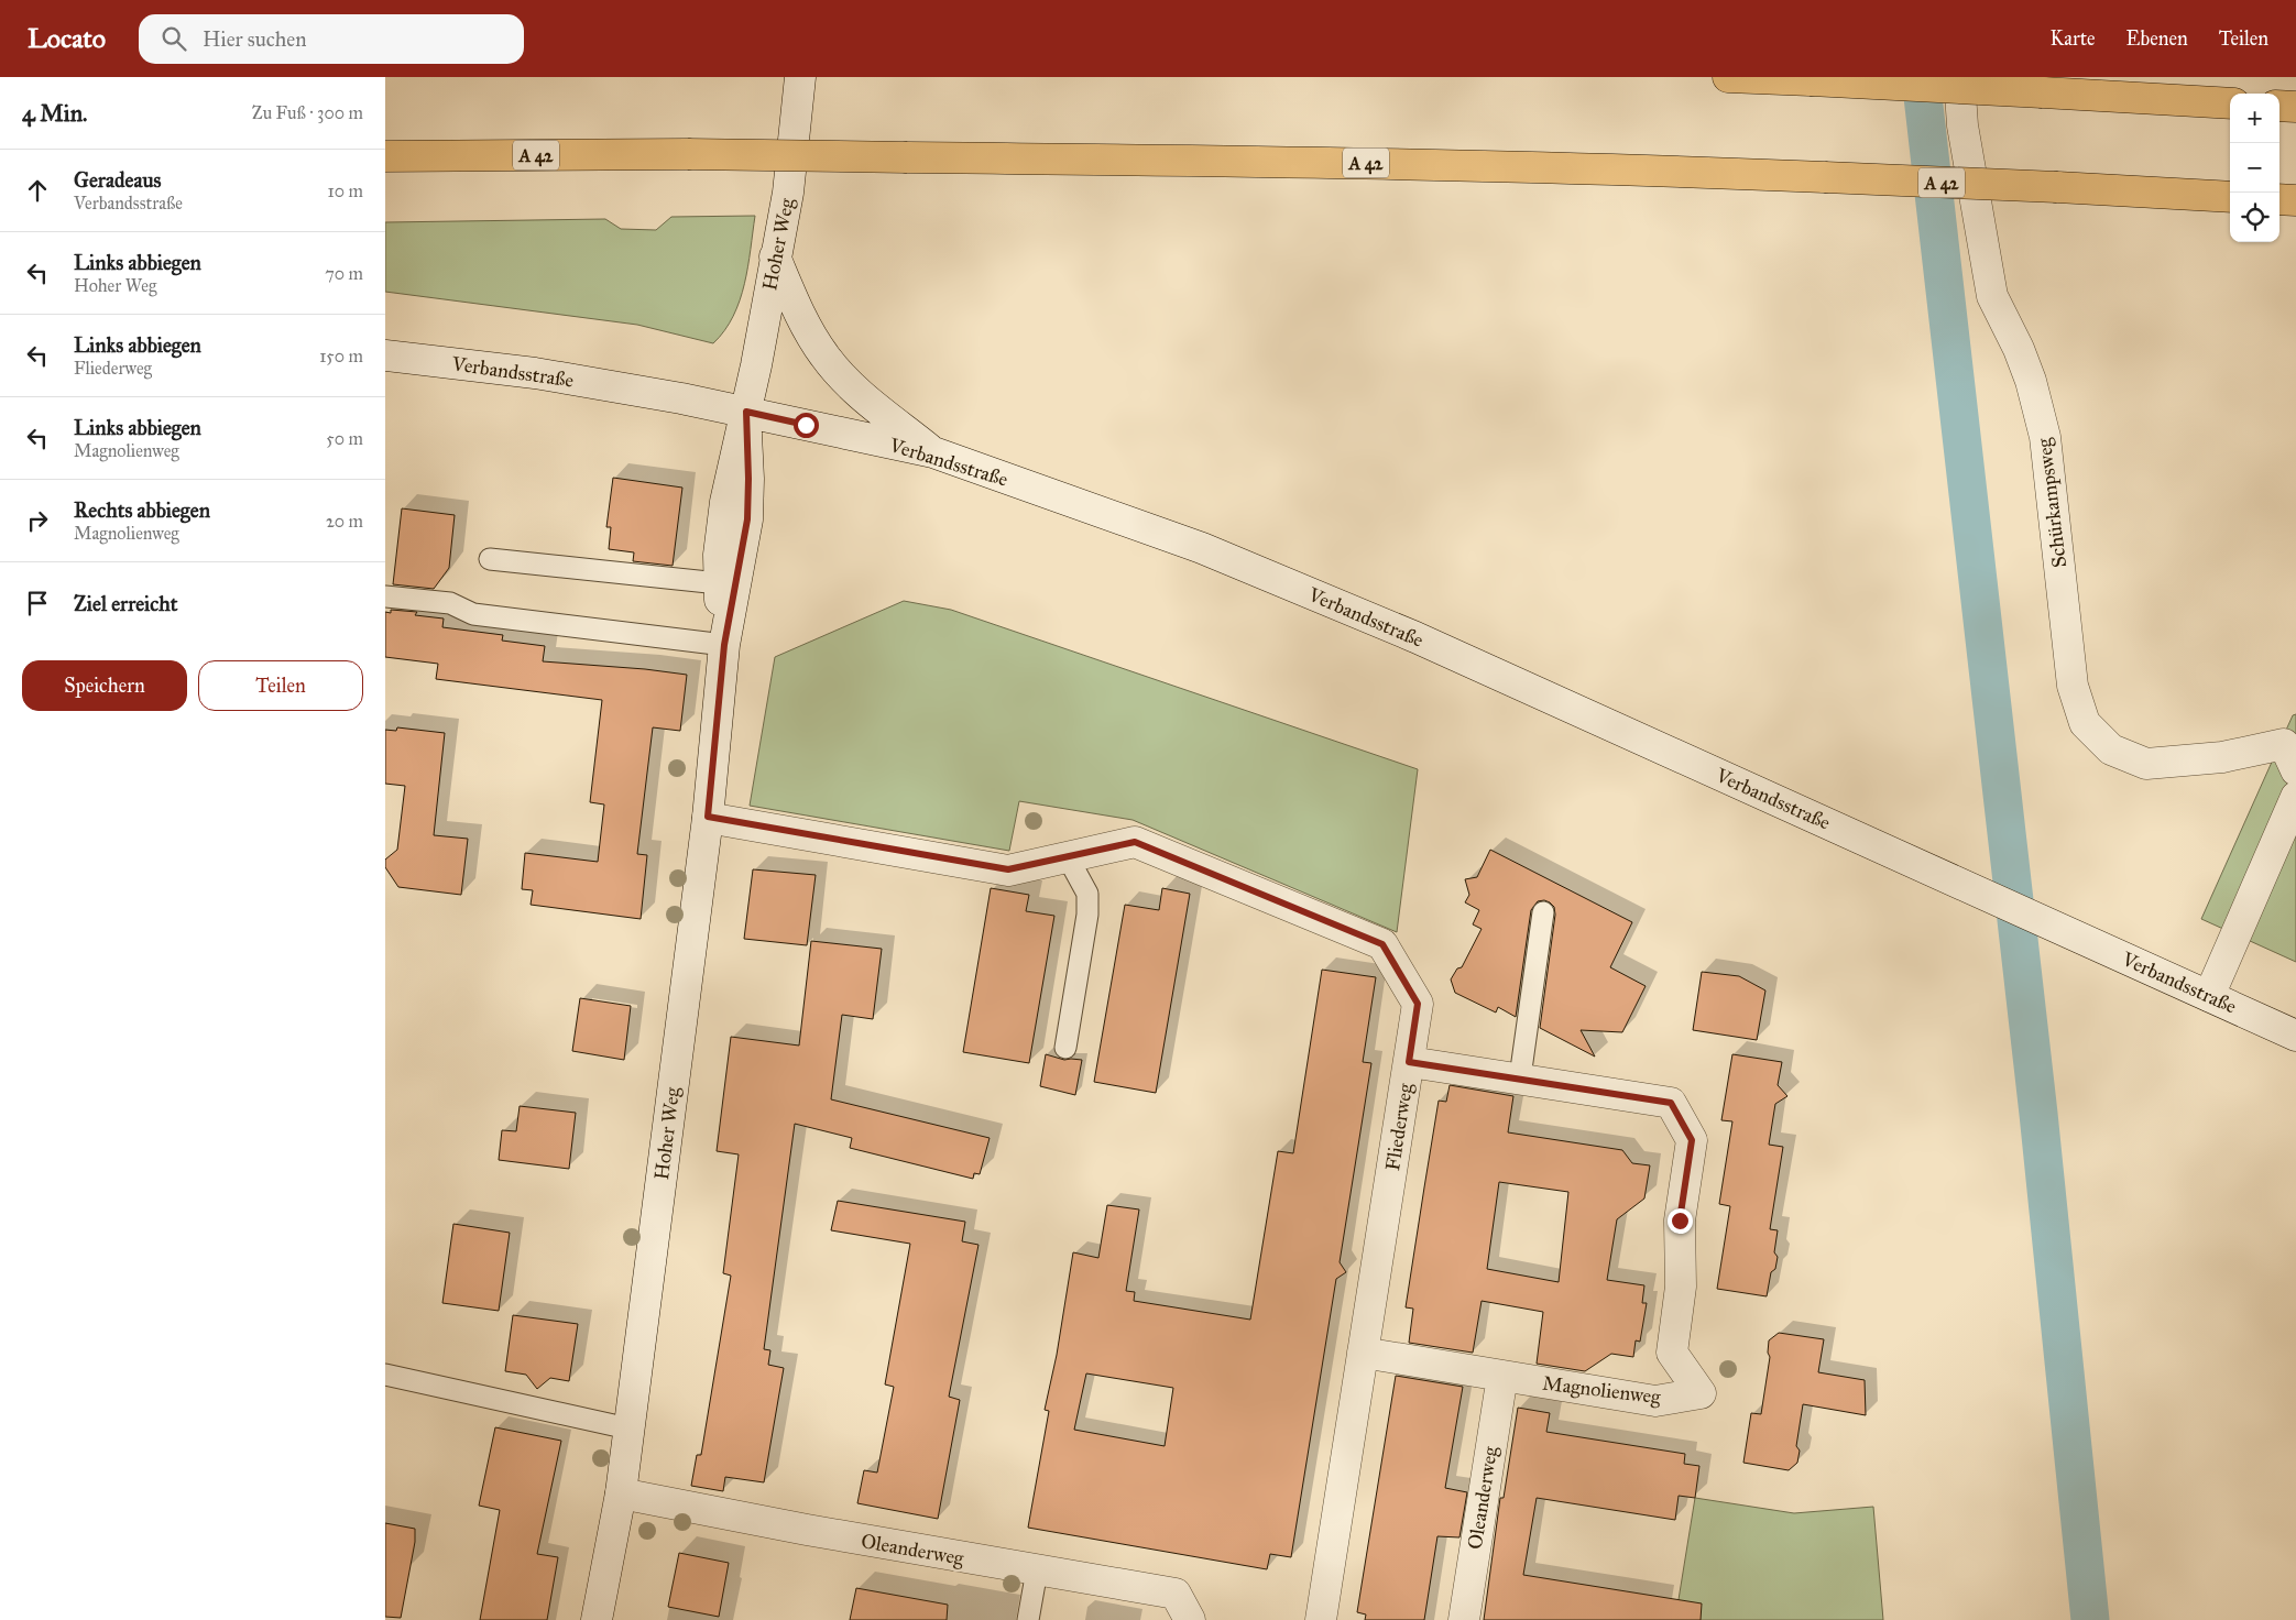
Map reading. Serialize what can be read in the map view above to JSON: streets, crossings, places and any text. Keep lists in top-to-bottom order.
{
  "streets": {
    "highway": ["A 42"],
    "street": [
      "Hoher Weg",
      "Verbandsstraße",
      "Schürkampsweg",
      "Fliederweg",
      "Magnolienweg",
      "Oleanderweg"
    ]
  },
  "crossings": [
    ["Hoher Weg", "Verbandsstraße"],
    ["Hoher Weg", "Fliederweg"],
    ["Hoher Weg", "Oleanderweg"],
    ["Fliederweg", "Magnolienweg"],
    ["Magnolienweg", "Oleanderweg"]
  ],
  "page": {
    "header": "Locato",
    "search": "Hier suchen",
    "nav": ["Karte", "Ebenen", "Teilen"],
    "heading": ["4 Min.", "Zu Fuß · 300 m"],
    "map_buttons": ["+", "−"],
    "list": [
      ["Geradeaus", "Verbandsstraße", "10 m"],
      ["Links abbiegen", "Hoher Weg", "70 m"],
      ["Links abbiegen", "Fliederweg", "150 m"],
      ["Links abbiegen", "Magnolienweg", "50 m"],
      ["Rechts abbiegen", "Magnolienweg", "20 m"],
      "Ziel erreicht"
    ],
    "buttons": ["Speichern", "Teilen"]
  }
}
